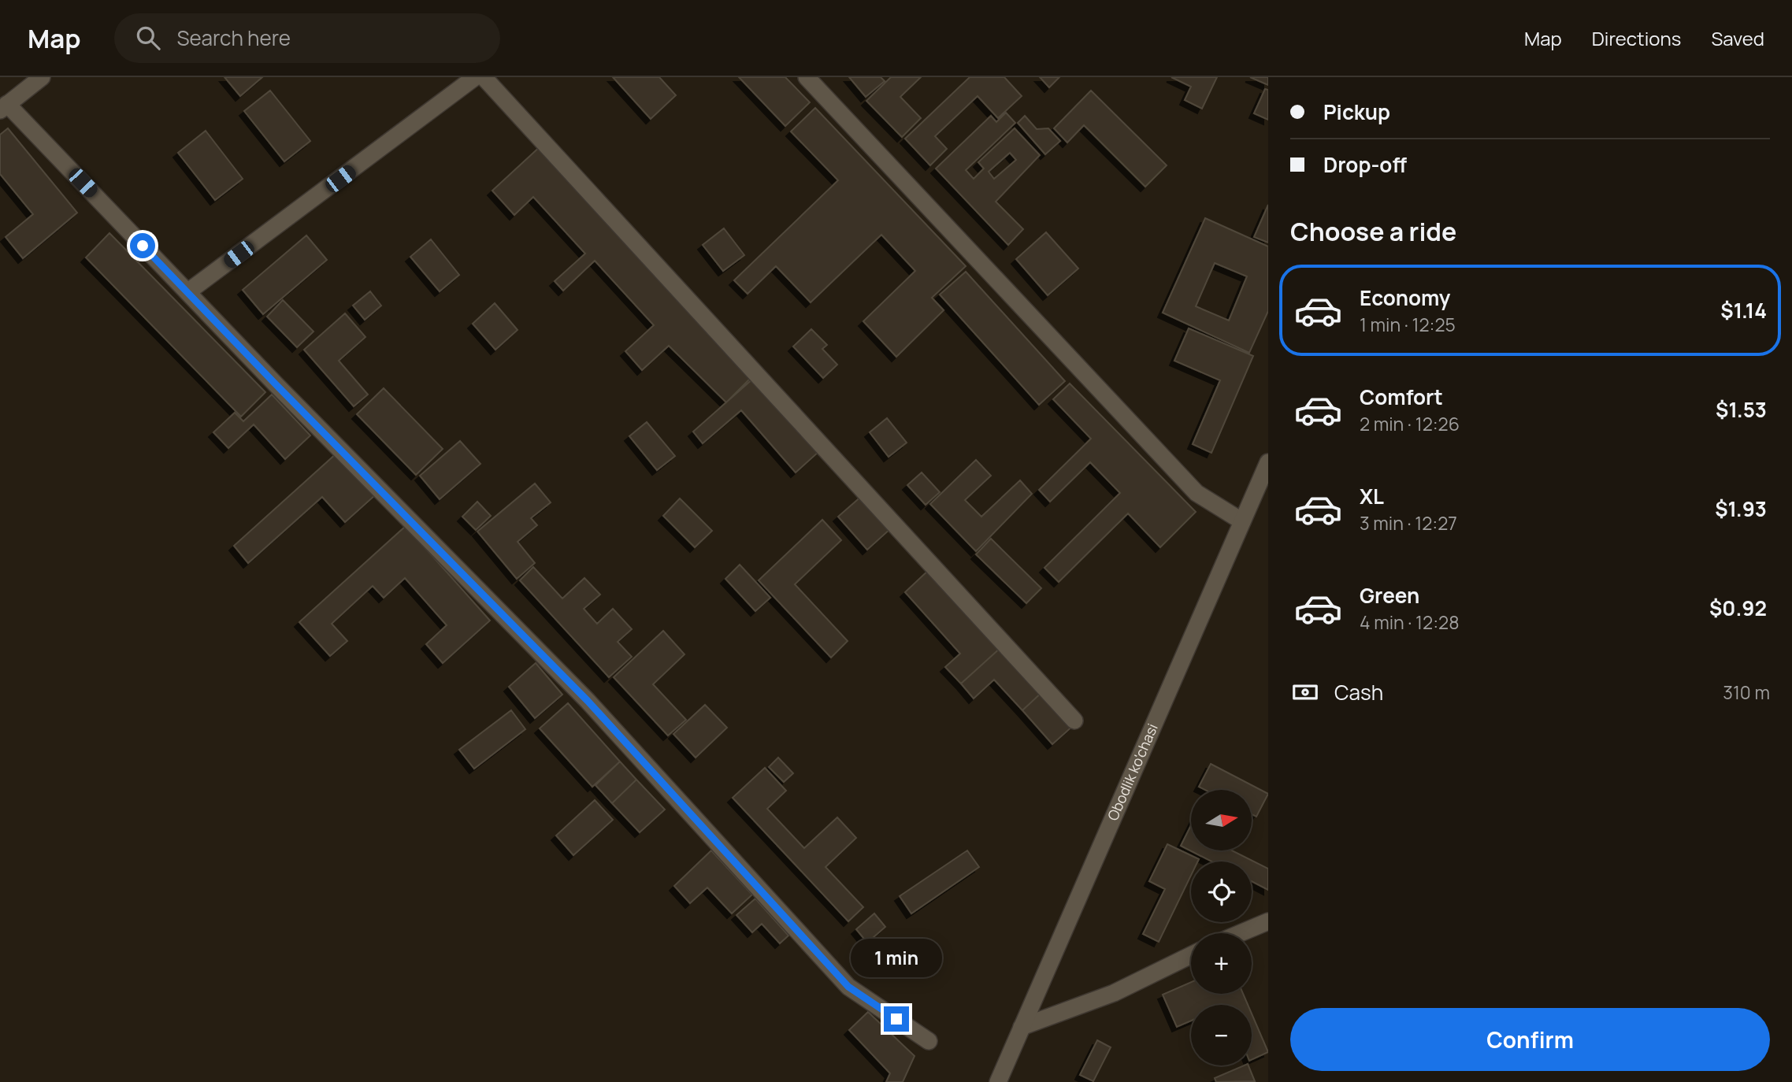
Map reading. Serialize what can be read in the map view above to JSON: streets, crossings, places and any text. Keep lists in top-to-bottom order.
{
  "streets": {
    "street": ["Obodlik ko'chasi"]
  },
  "north": "right",
  "page": {
    "header": "Map",
    "search": "Search here",
    "nav": ["Map", "Directions", "Saved"],
    "banner": ["Pickup", "Drop-off"],
    "heading": "Choose a ride",
    "list": [
      {
        "name": "Economy",
        "note": "1 min · 12:25",
        "value": "$1.14"
      },
      {
        "name": "Comfort",
        "note": "2 min · 12:26",
        "value": "$1.53"
      },
      {
        "name": "XL",
        "note": "3 min · 12:27",
        "value": "$1.93"
      },
      {
        "name": "Green",
        "note": "4 min · 12:28",
        "value": "$0.92"
      }
    ],
    "pay": ["Cash", "310 m"],
    "map_buttons": ["+", "−"],
    "bubble": "1 min",
    "buttons": "Confirm"
  }
}
